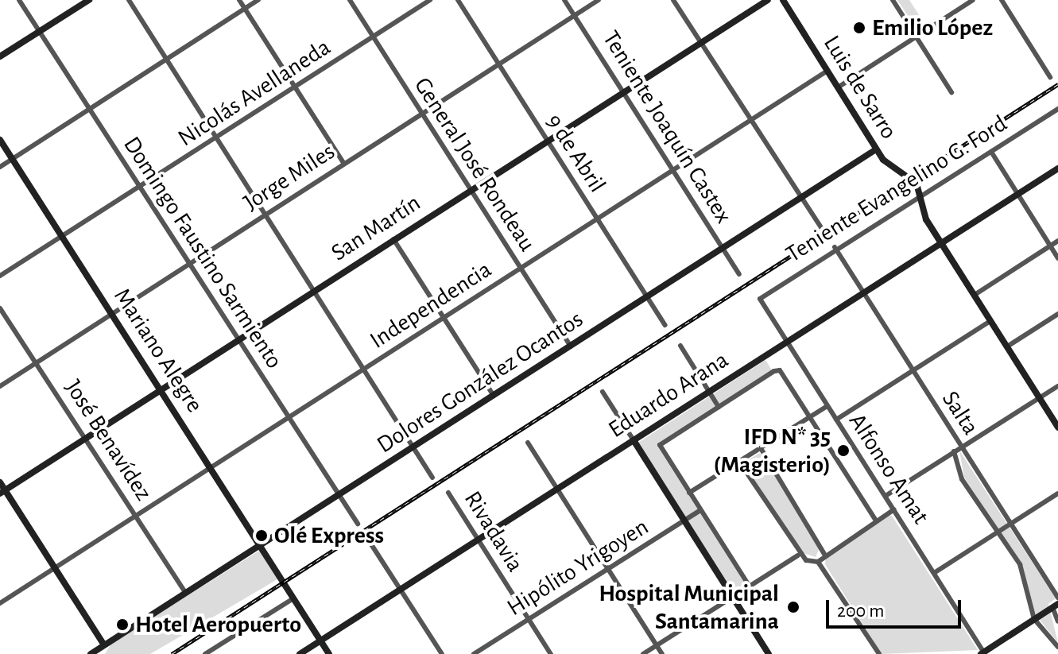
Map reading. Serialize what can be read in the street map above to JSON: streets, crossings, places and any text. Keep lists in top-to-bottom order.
{
  "streets": {
    "street": [
      "Luis de Sarro",
      "Nicolás Avellaneda",
      "Teniente Joaquín Castex",
      "9 de Abril",
      "General José Rondeau",
      "Jorge Miles",
      "Teniente Evangelino G. Ford",
      "San Martín",
      "Domingo Faustino Sarmiento",
      "Independencia",
      "Mariano Alegre",
      "Dolores González Ocantos",
      "Eduardo Arana",
      "Salta",
      "José Benavídez",
      "Alfonso Amat",
      "Rivadavia",
      "Hipólito Yrigoyen"
    ]
  },
  "crossings": [
    ["Luis de Sarro", "Teniente Evangelino G. Ford"],
    ["Luis de Sarro", "Independencia"],
    ["Luis de Sarro", "Dolores González Ocantos"],
    ["Nicolás Avellaneda", "General José Rondeau"],
    ["Nicolás Avellaneda", "Domingo Faustino Sarmiento"],
    ["Nicolás Avellaneda", "Mariano Alegre"],
    ["Teniente Joaquín Castex", "Jorge Miles"],
    ["Teniente Joaquín Castex", "San Martín"],
    ["Teniente Joaquín Castex", "Independencia"],
    ["Teniente Joaquín Castex", "Dolores González Ocantos"],
    ["9 de Abril", "Jorge Miles"],
    ["9 de Abril", "San Martín"],
    ["9 de Abril", "Independencia"],
    ["9 de Abril", "Dolores González Ocantos"],
    ["General José Rondeau", "Jorge Miles"],
    ["General José Rondeau", "San Martín"],
    ["General José Rondeau", "Independencia"],
    ["General José Rondeau", "Dolores González Ocantos"],
    ["Jorge Miles", "Domingo Faustino Sarmiento"],
    ["Jorge Miles", "Mariano Alegre"],
    ["Jorge Miles", "José Benavídez"],
    ["Teniente Evangelino G. Ford", "Salta"],
    ["Teniente Evangelino G. Ford", "Alfonso Amat"],
    ["San Martín", "Domingo Faustino Sarmiento"],
    ["San Martín", "Mariano Alegre"],
    ["San Martín", "José Benavídez"],
    ["Domingo Faustino Sarmiento", "Independencia"],
    ["Domingo Faustino Sarmiento", "Dolores González Ocantos"],
    ["Independencia", "Mariano Alegre"],
    ["Independencia", "José Benavídez"],
    ["Mariano Alegre", "Dolores González Ocantos"],
    ["Mariano Alegre", "Eduardo Arana"],
    ["Dolores González Ocantos", "José Benavídez"],
    ["Eduardo Arana", "Salta"],
    ["Eduardo Arana", "Alfonso Amat"],
    ["Eduardo Arana", "Rivadavia"],
    ["Rivadavia", "Hipólito Yrigoyen"]
  ],
  "places": [
    "Emilio López",
    "IFD N* 35 (Magisterio)",
    "Olé Express",
    "Hospital Municipal Santamarina",
    "Hotel Aeropuerto"
  ],
  "scale_bar": "200 m"
}
